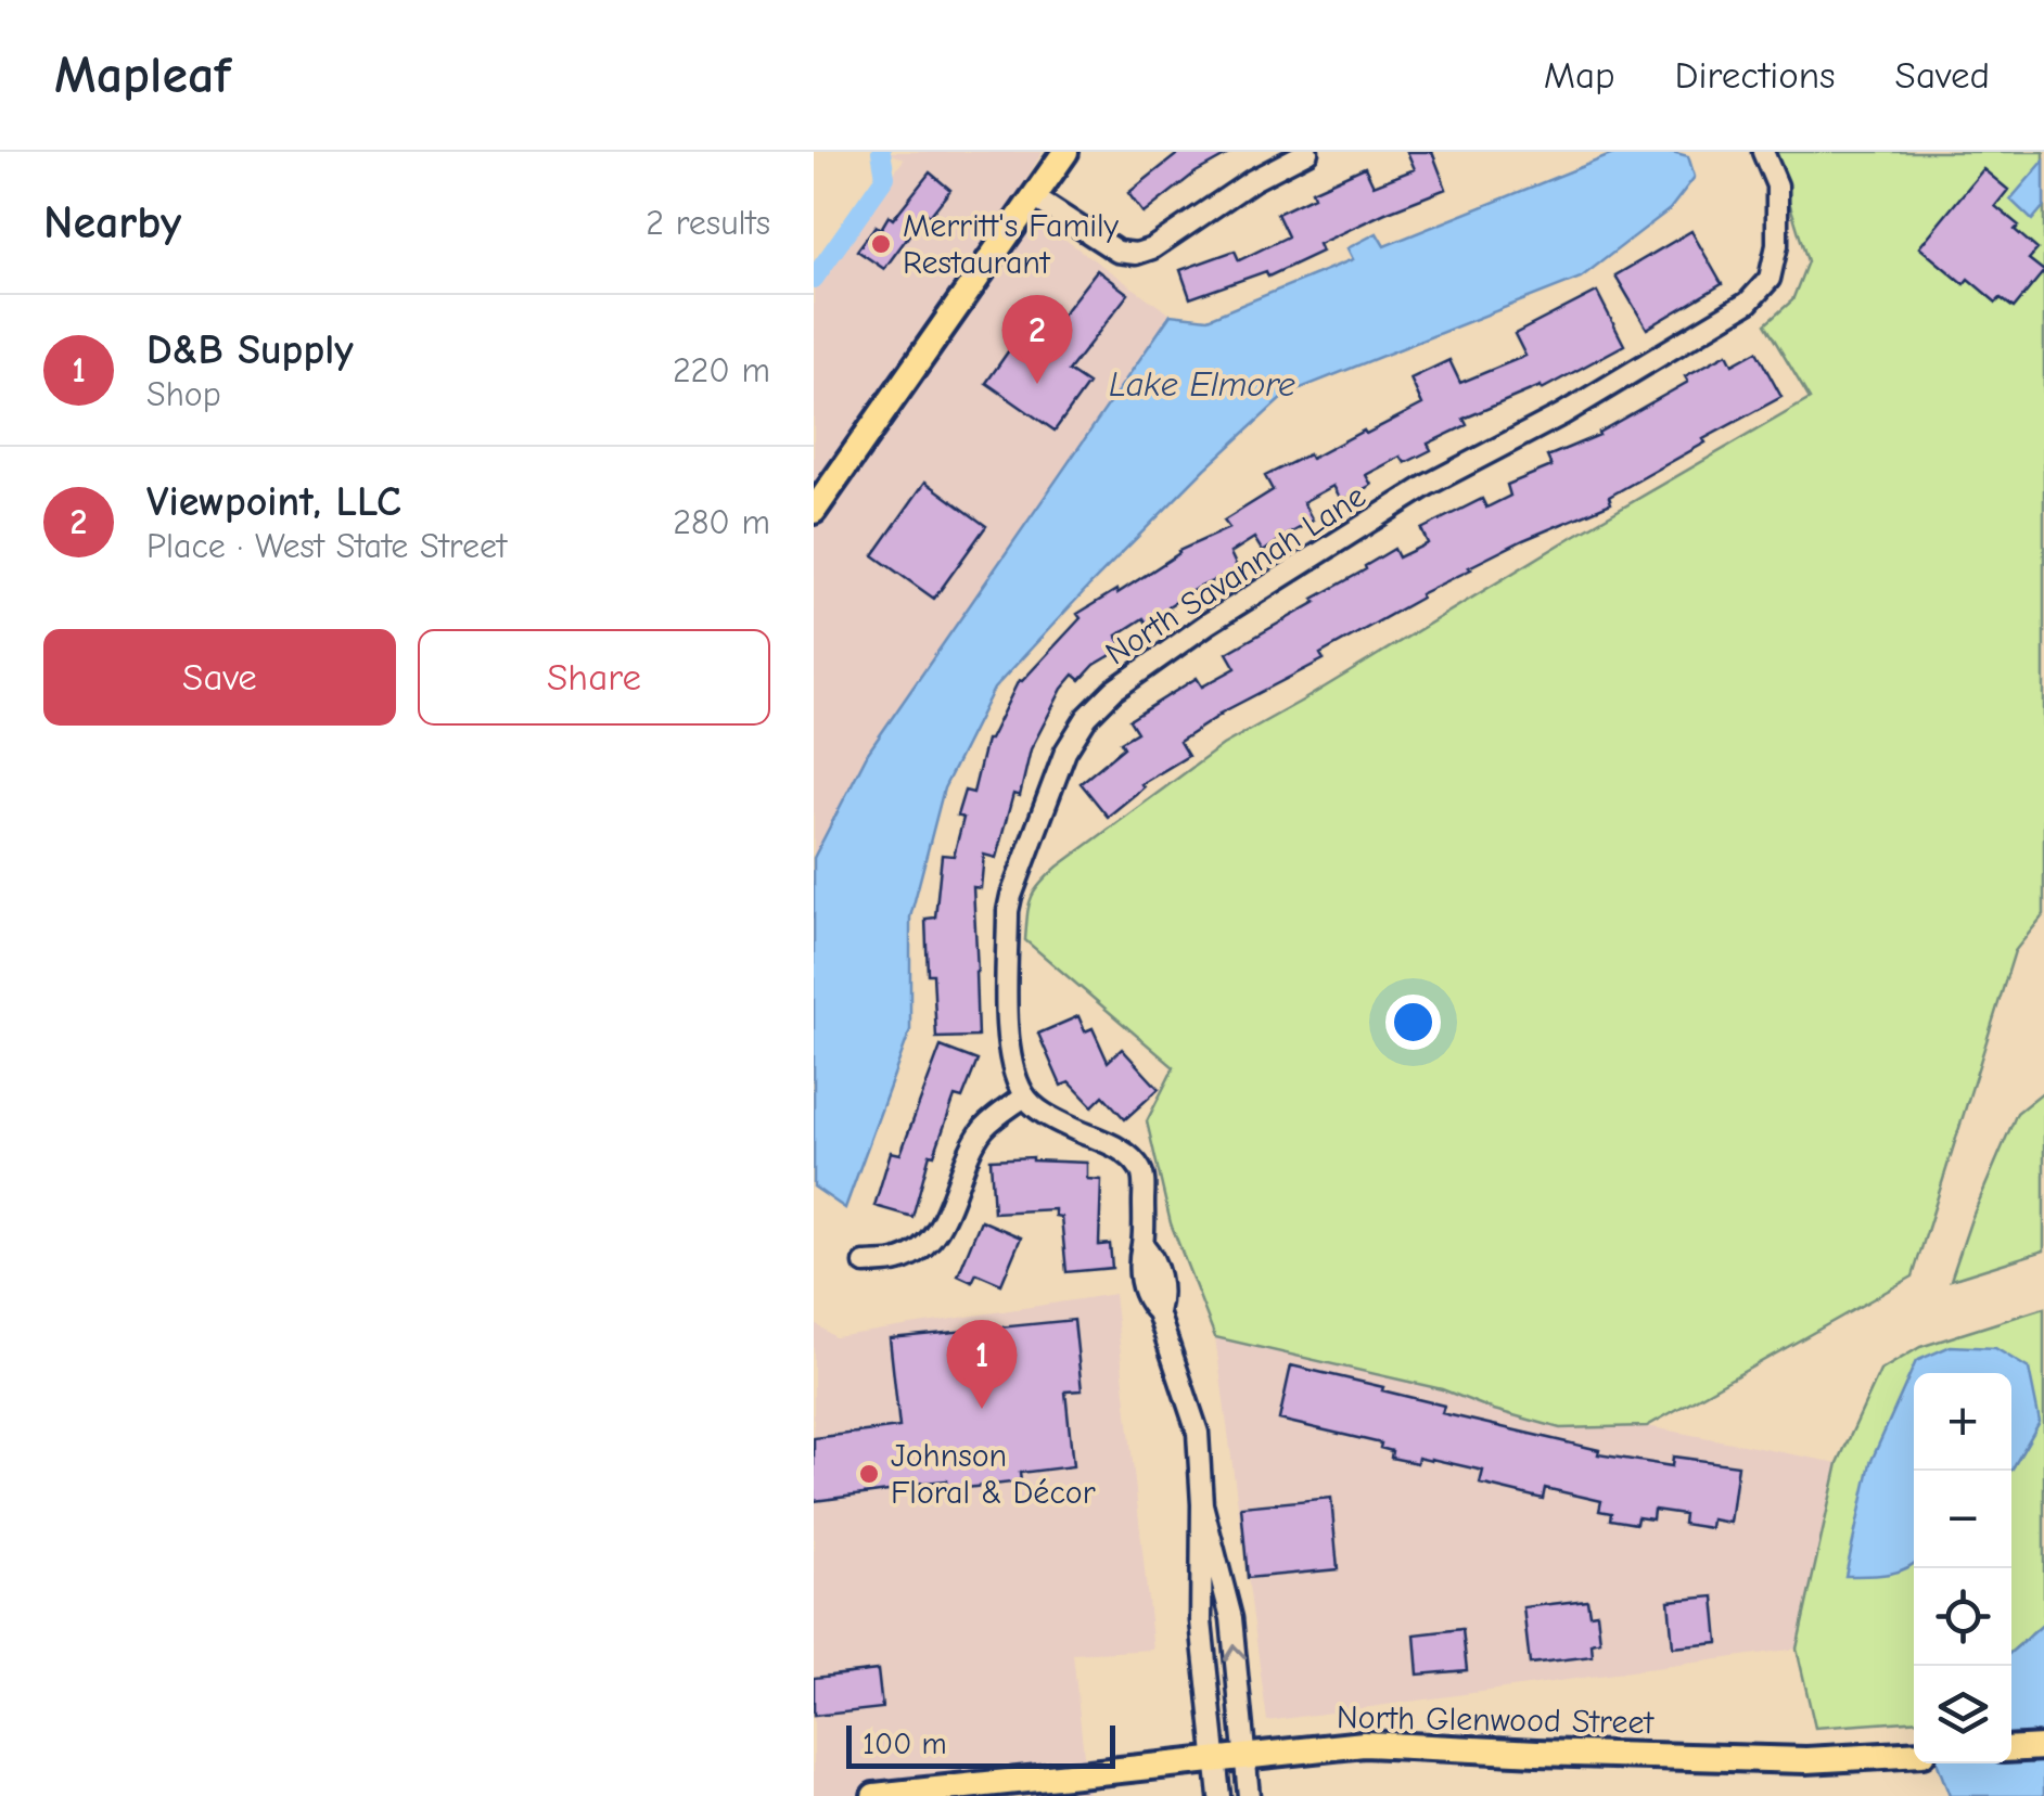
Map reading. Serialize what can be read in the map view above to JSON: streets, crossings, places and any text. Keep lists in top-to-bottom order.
{
  "streets": {
    "main road": ["North Glenwood Street"],
    "street": ["North Savannah Lane"]
  },
  "water": ["Lake Elmore"],
  "places": ["Merritt's Family Restaurant", "Johnson Floral & Décor"],
  "scale_bar": "100 m",
  "page": {
    "header": "Mapleaf",
    "nav": ["Map", "Directions", "Saved"],
    "heading": ["Nearby", "2 results"],
    "list": [
      {
        "mark": "1",
        "name": "D&B Supply",
        "note": "Shop",
        "value": "220 m"
      },
      {
        "mark": "2",
        "name": "Viewpoint, LLC",
        "note": "Place · West State Street",
        "value": "280 m"
      }
    ],
    "pins": ["2", "1"],
    "buttons": ["Save", "Share"],
    "map_buttons": ["+", "−"],
    "scale": "100 m"
  }
}
